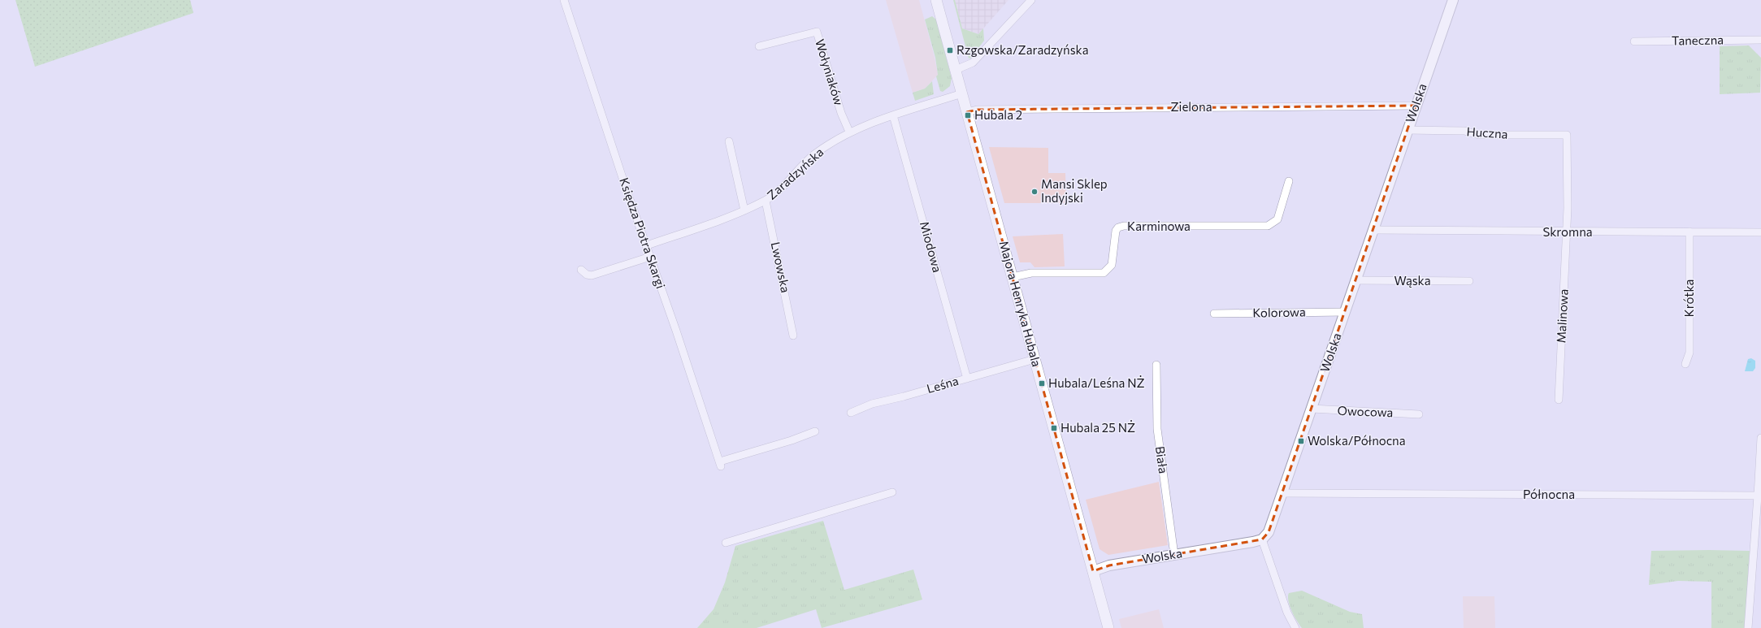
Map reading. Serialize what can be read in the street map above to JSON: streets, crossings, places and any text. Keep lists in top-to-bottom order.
{
  "streets": {
    "main road": ["Majora Henryka Hubala"],
    "street": [
      "Taneczna",
      "Wołyniaków",
      "Wolska",
      "Zielona",
      "Huczna",
      "Zaradzyńska",
      "Karminowa",
      "Skromna",
      "Księdza Piotra Skargi",
      "Miodowa",
      "Lwowska",
      "Wąska",
      "Krótka",
      "Kolorowa",
      "Malinowa",
      "Leśna",
      "Owocowa",
      "Biała",
      "Północna"
    ]
  },
  "crossings": [
    ["Wołyniaków", "Zaradzyńska"],
    ["Wolska", "Zielona"],
    ["Wolska", "Huczna"],
    ["Wolska", "Skromna"],
    ["Wolska", "Wąska"],
    ["Wolska", "Majora Henryka Hubala"],
    ["Wolska", "Kolorowa"],
    ["Wolska", "Owocowa"],
    ["Wolska", "Biała"],
    ["Wolska", "Północna"],
    ["Zielona", "Majora Henryka Hubala"],
    ["Huczna", "Malinowa"],
    ["Zaradzyńska", "Księdza Piotra Skargi"],
    ["Zaradzyńska", "Miodowa"],
    ["Zaradzyńska", "Lwowska"],
    ["Zaradzyńska", "Majora Henryka Hubala"],
    ["Karminowa", "Majora Henryka Hubala"],
    ["Skromna", "Krótka"],
    ["Skromna", "Malinowa"],
    ["Miodowa", "Leśna"],
    ["Majora Henryka Hubala", "Leśna"]
  ],
  "places": {
    "transit": [
      "Rzgowska/Zaradzyńska",
      "Hubala 2",
      "Hubala/Leśna NŻ",
      "Hubala 25 NŻ",
      "Wolska/Północna"
    ],
    "other": ["Mansi Sklep Indyjski"]
  }
}
